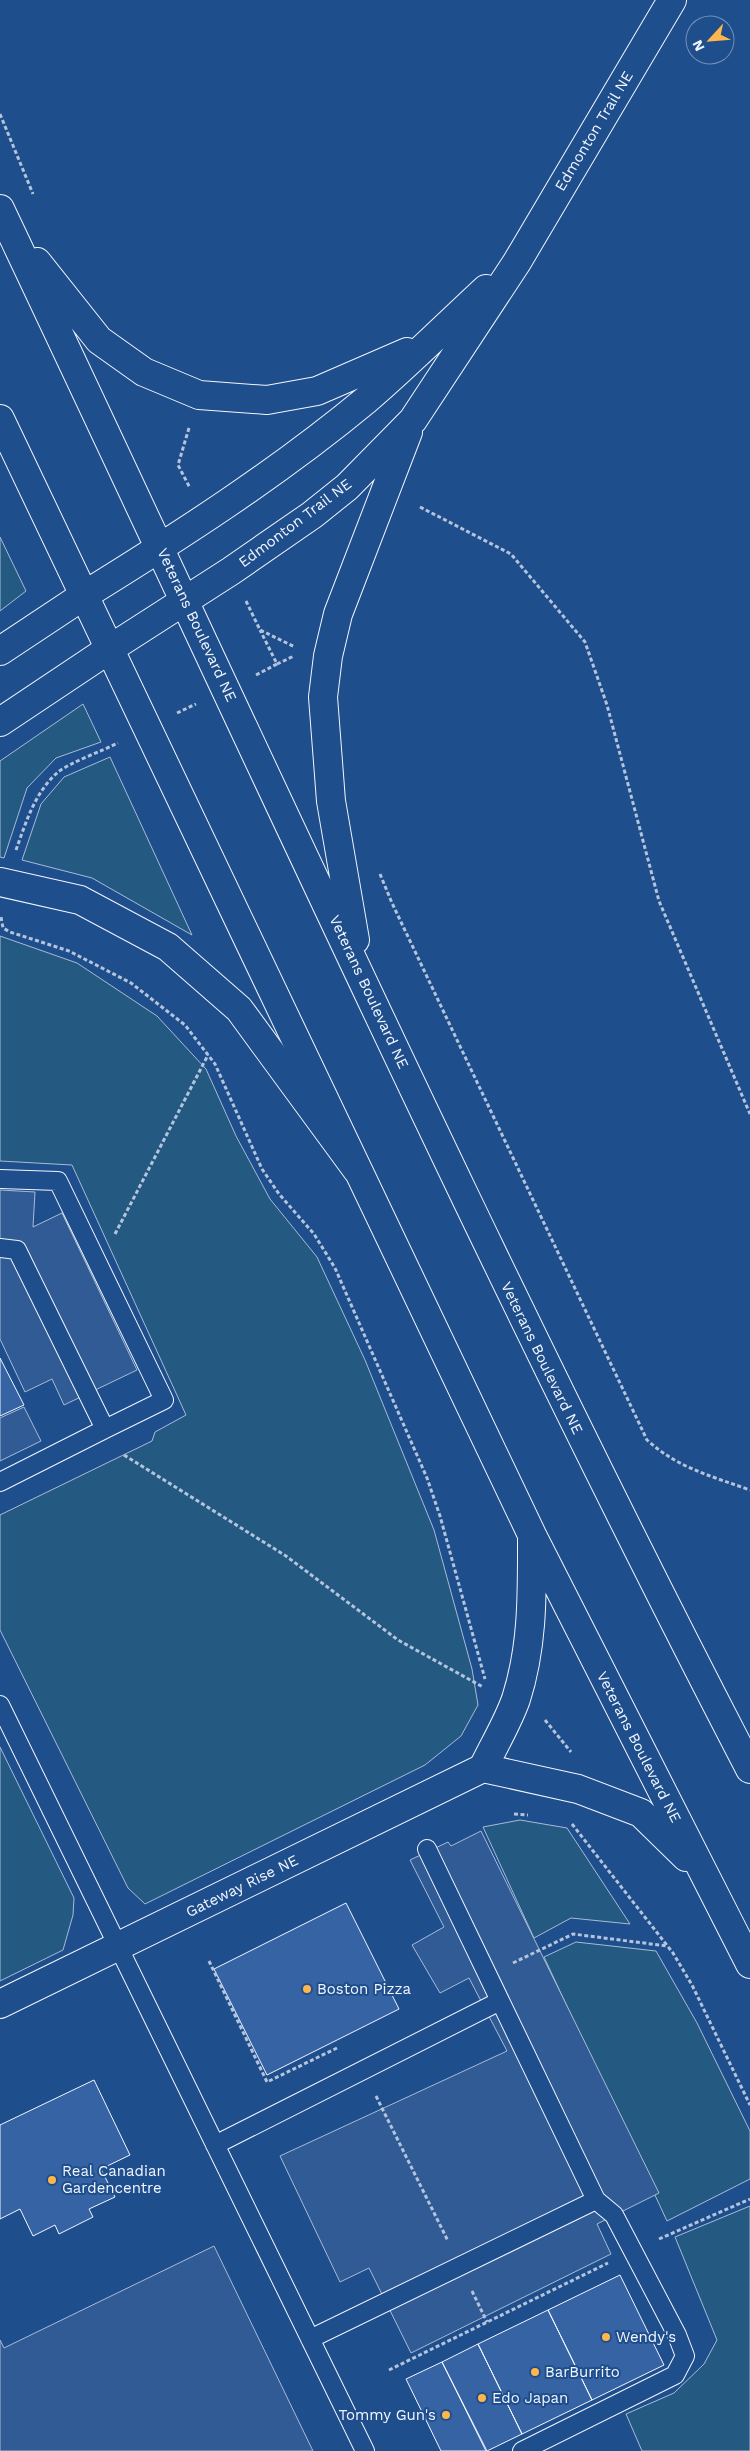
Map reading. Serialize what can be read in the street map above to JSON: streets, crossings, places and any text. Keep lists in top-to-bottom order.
{
  "streets": {
    "main road": ["Edmonton Trail NE", "Veterans Boulevard NE", "Gateway Rise NE"]
  },
  "crossings": [
    ["Edmonton Trail NE", "Veterans Boulevard NE"]
  ],
  "places": [
    "Boston Pizza",
    "Real Canadian Gardencentre",
    "Wendy's",
    "BarBurrito",
    "Edo Japan",
    "Tommy Gun's"
  ],
  "north": "bottom left"
}
